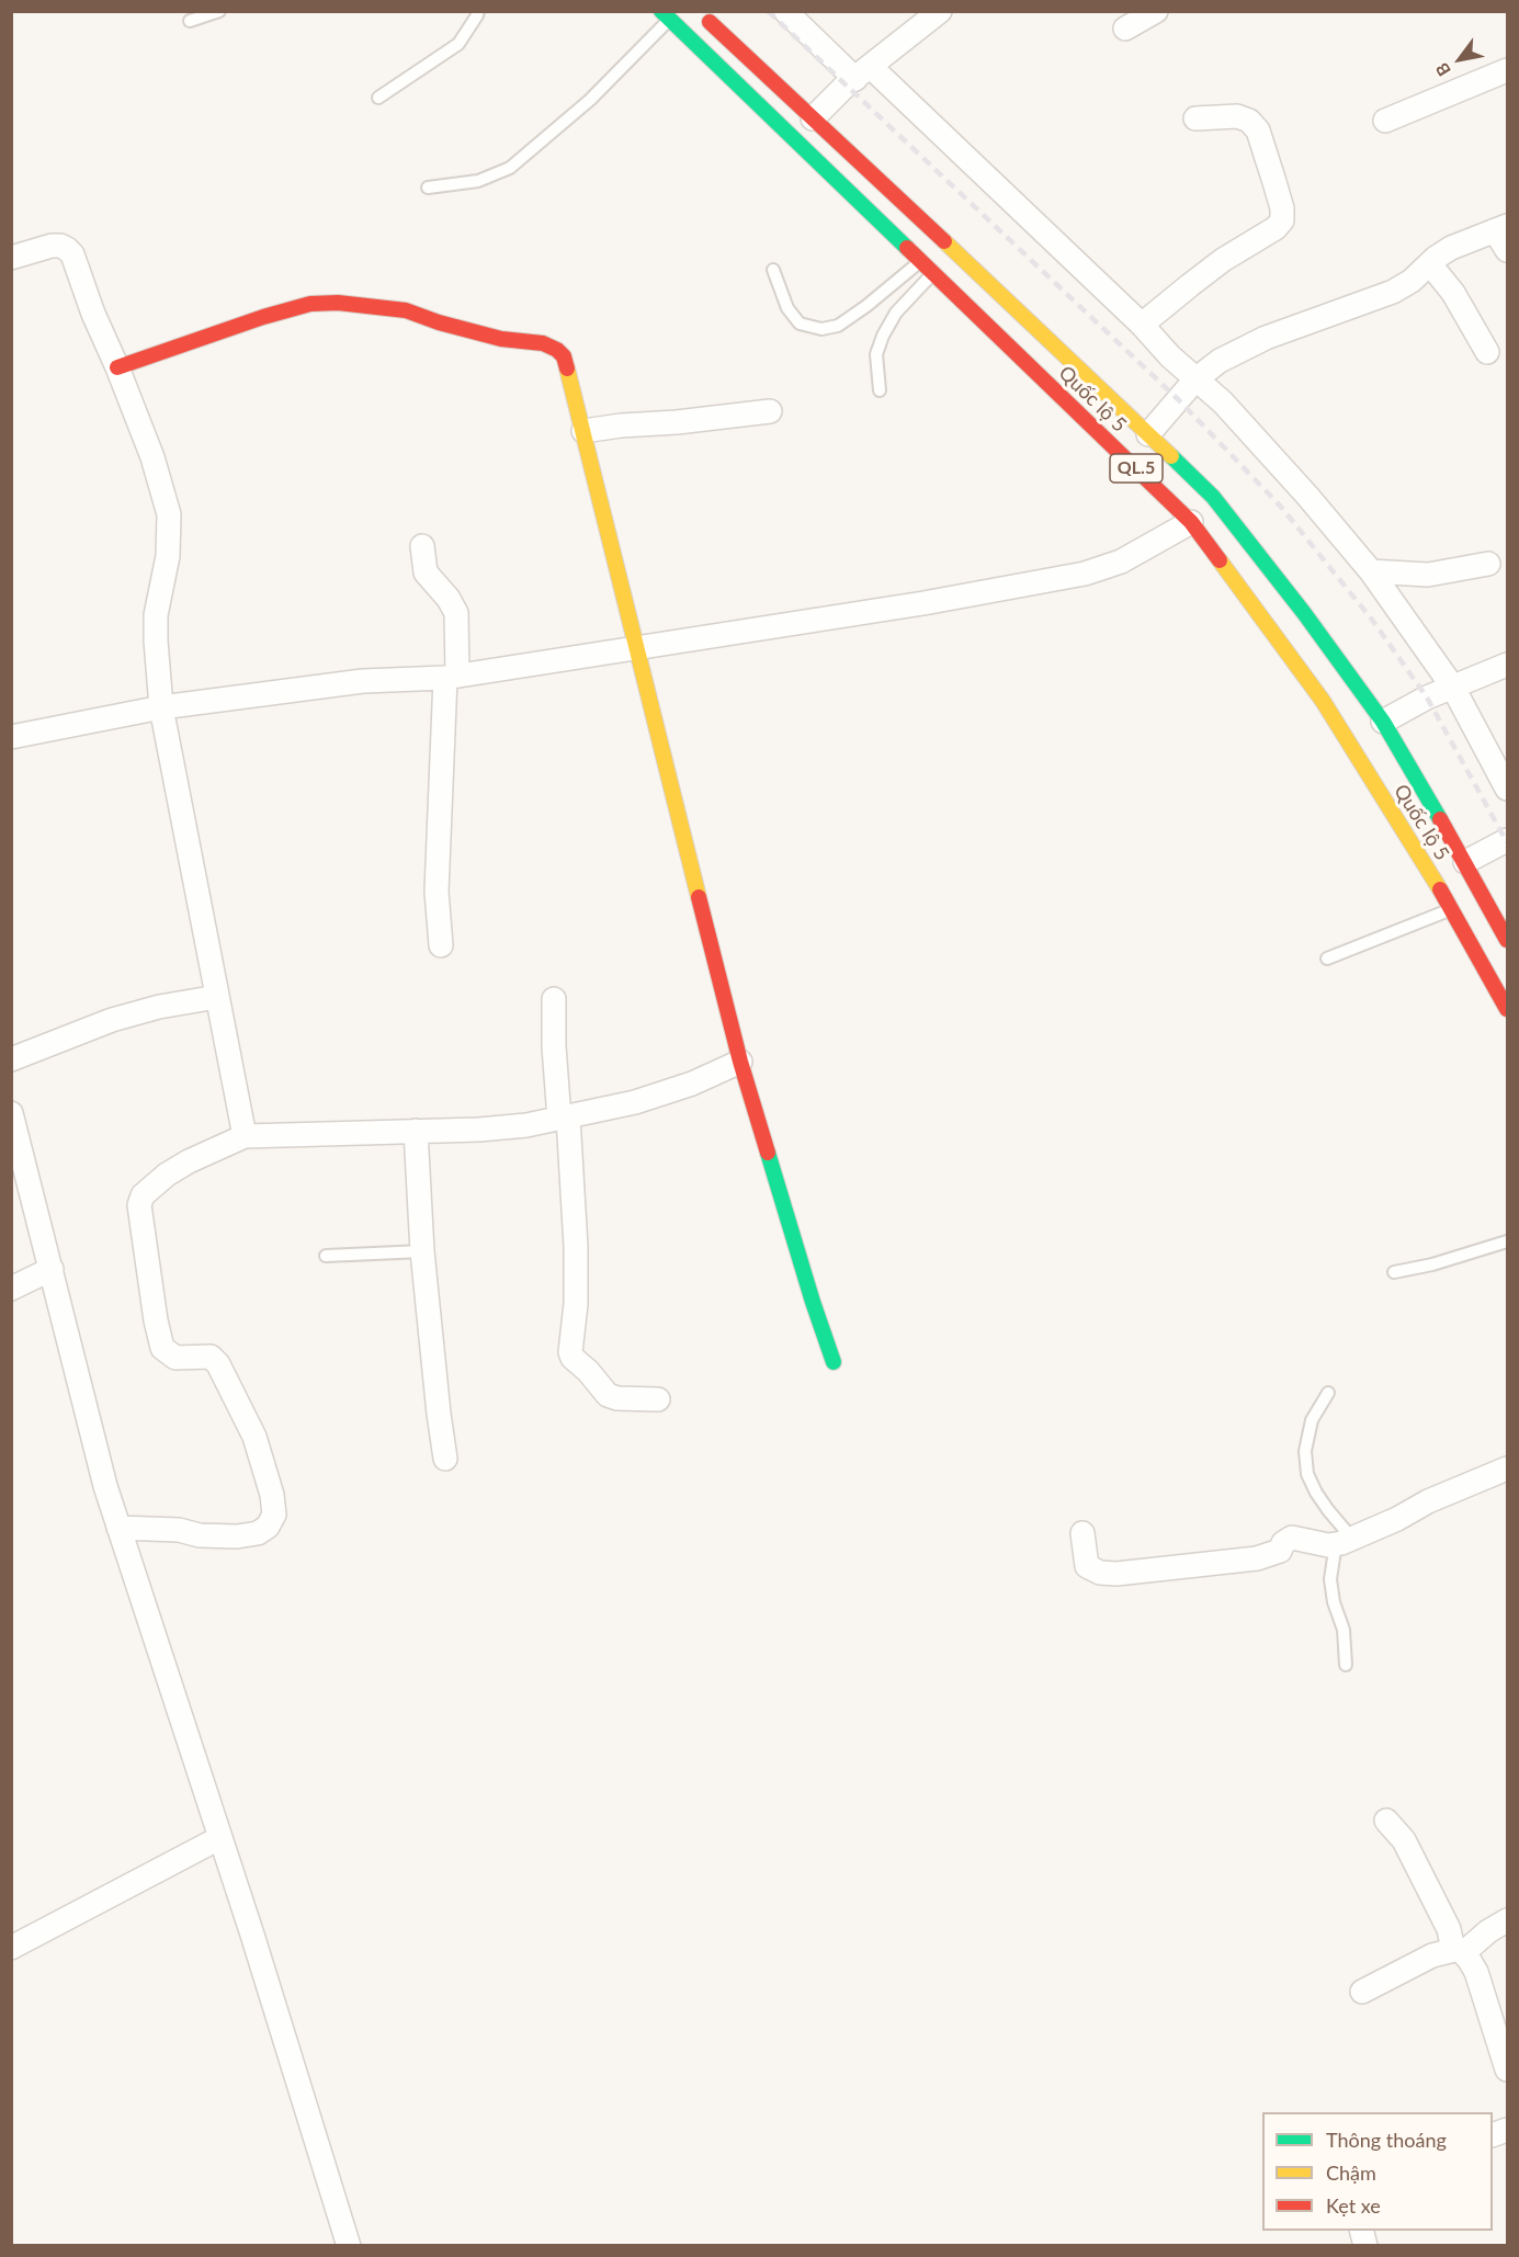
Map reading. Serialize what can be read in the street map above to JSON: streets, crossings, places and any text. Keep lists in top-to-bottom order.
{
  "streets": {
    "main road": ["Quốc lộ 5", "QL.5"]
  },
  "legend": ["Thông thoáng", "Chậm", "Kẹt xe"],
  "north": "bottom left"
}
